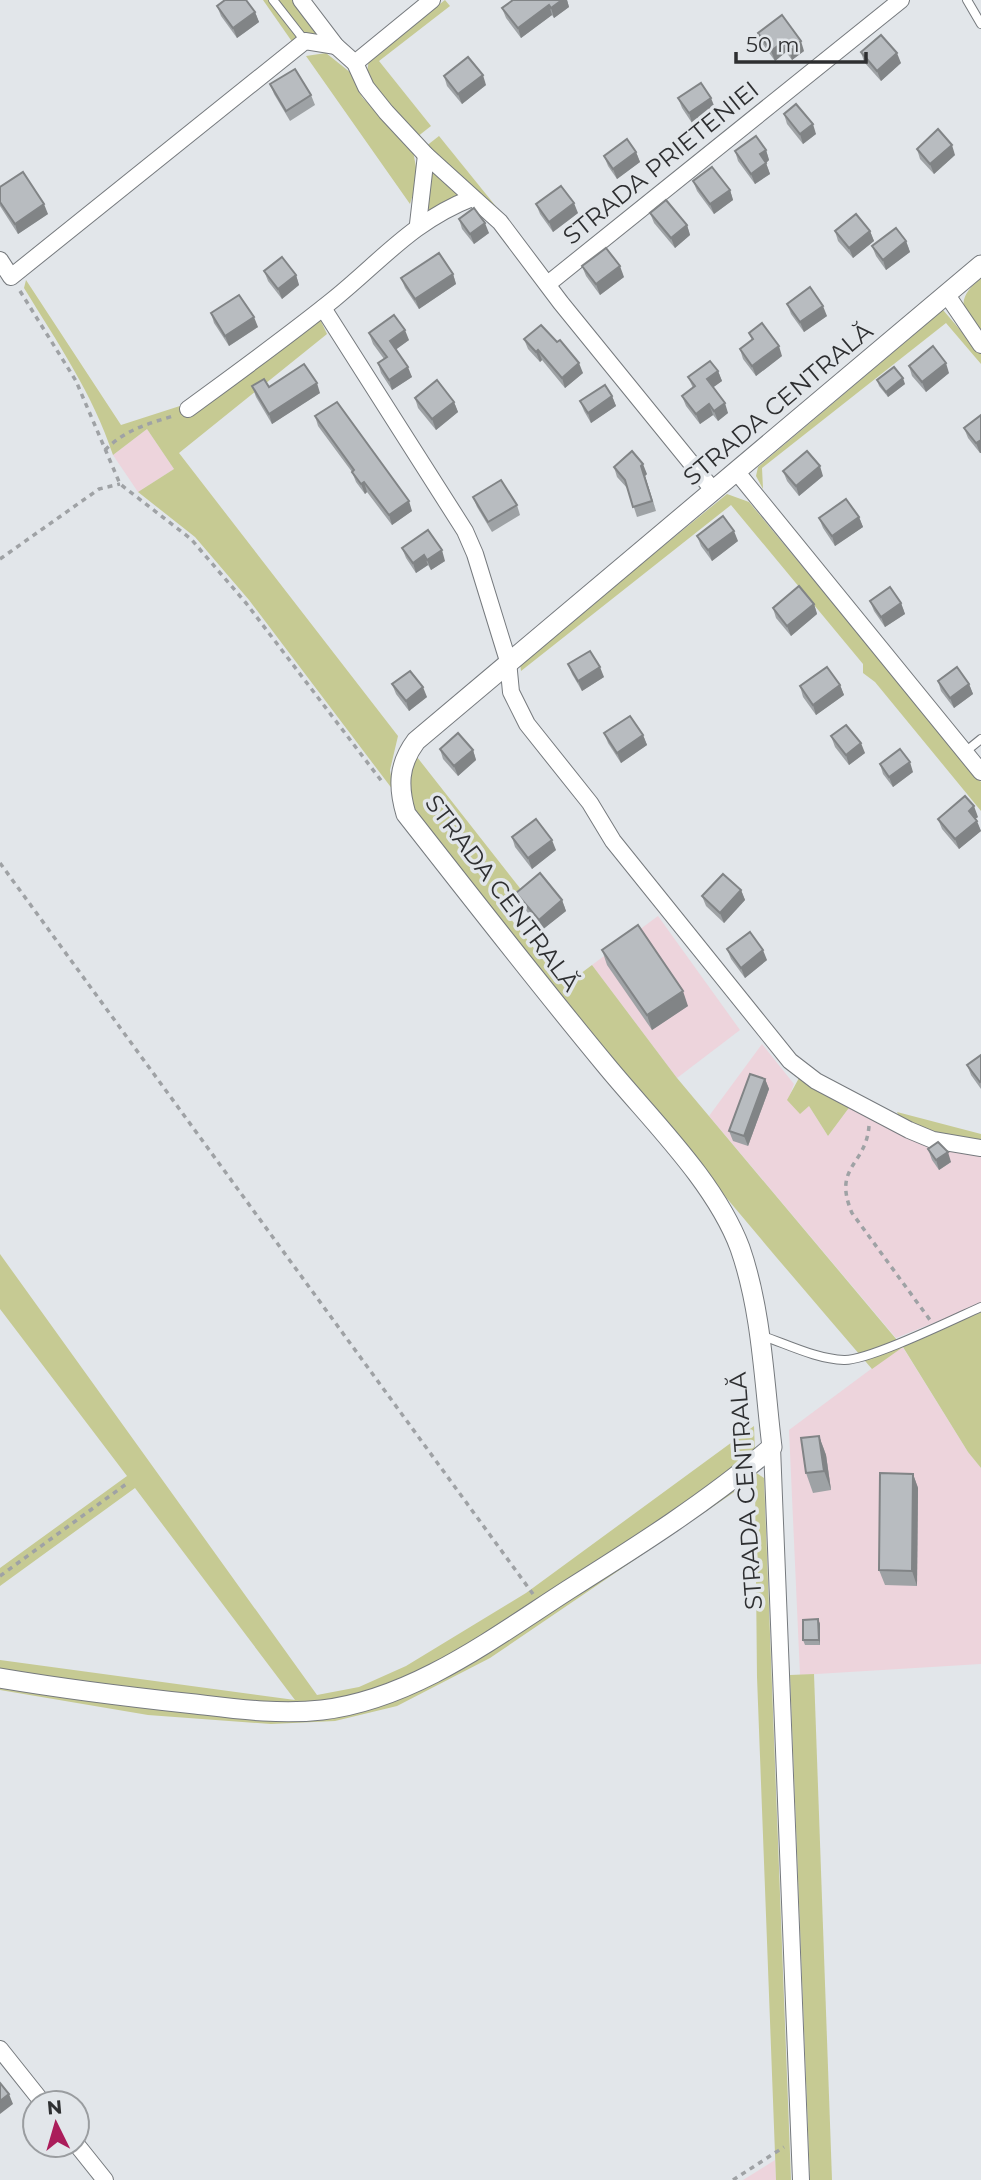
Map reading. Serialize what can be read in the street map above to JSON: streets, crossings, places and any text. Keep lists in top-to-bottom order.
{
  "streets": {
    "street": ["STRADA PRIETENIEI", "STRADA CENTRALĂ"]
  },
  "scale_bar": "50 m",
  "north": "top"
}
